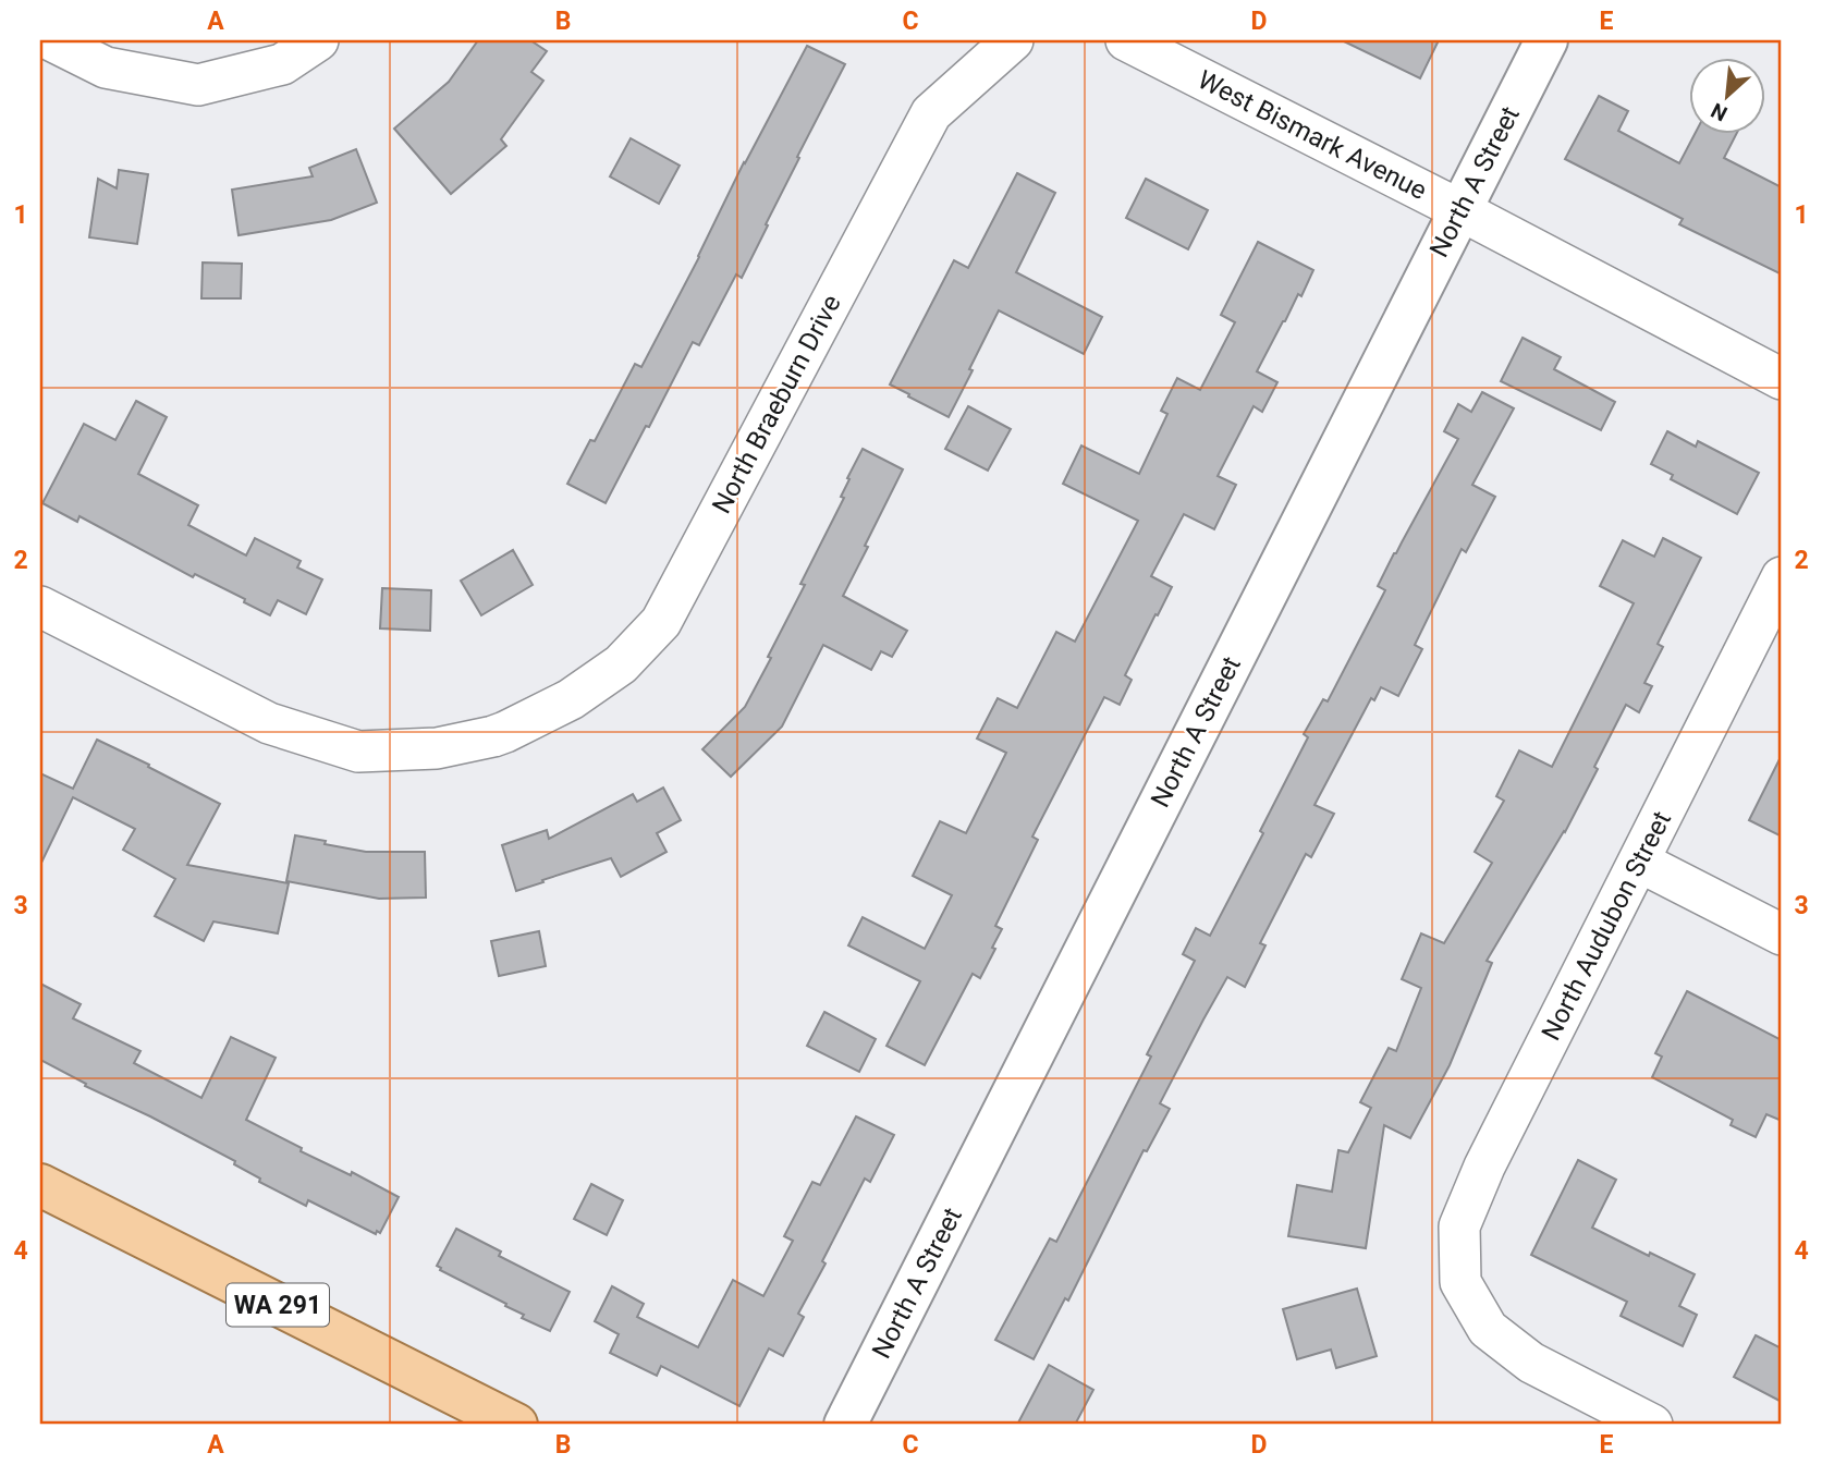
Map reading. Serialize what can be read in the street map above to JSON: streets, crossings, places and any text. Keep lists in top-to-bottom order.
{
  "streets": {
    "main road": ["WA 291"],
    "street": [
      "West Bismark Avenue",
      "North A Street",
      "North Braeburn Drive",
      "North Audubon Street"
    ]
  },
  "crossings": [
    ["West Bismark Avenue", "North A Street"]
  ],
  "north": "bottom left",
  "grid": {
    "columns": [
      "A",
      "B",
      "C",
      "D",
      "E"
    ],
    "rows": [
      "1",
      "2",
      "3",
      "4"
    ]
  }
}
